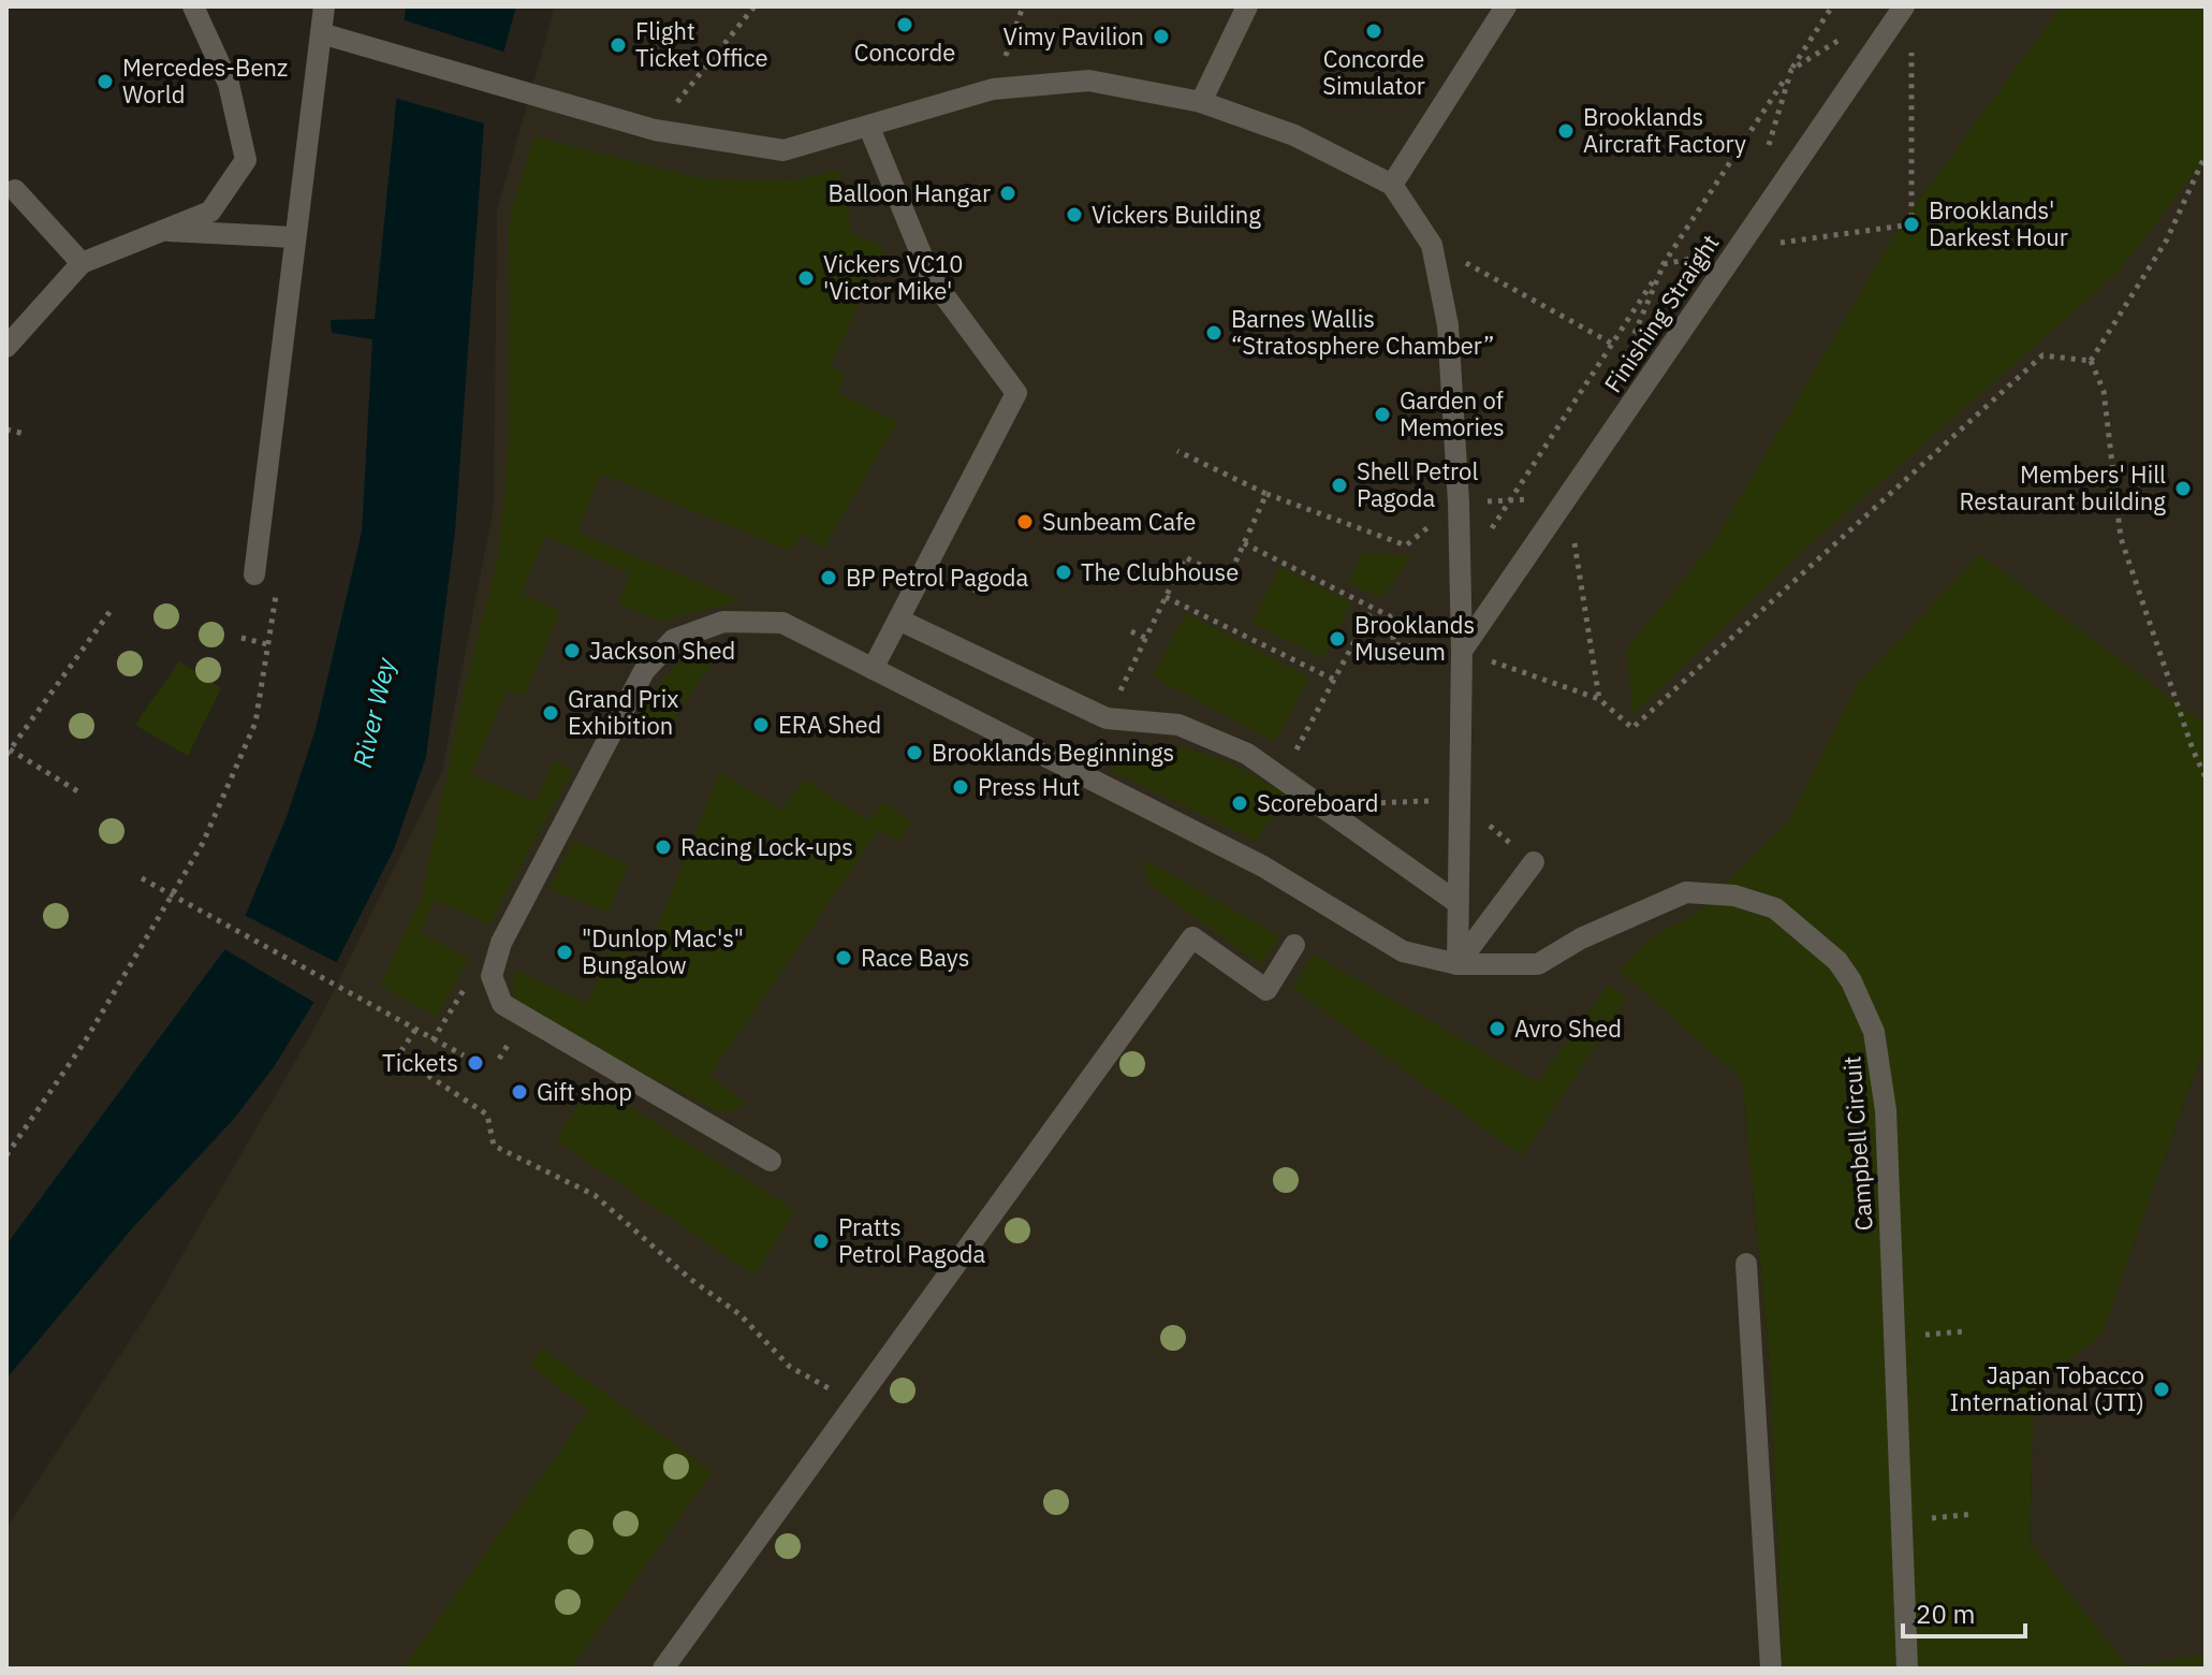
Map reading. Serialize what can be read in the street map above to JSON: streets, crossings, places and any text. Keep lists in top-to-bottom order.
{
  "streets": {
    "lane": ["Finishing Straight", "Campbell Circuit"]
  },
  "water": ["River Wey"],
  "places": [
    "Concorde",
    "Concorde Simulator",
    "Vimy Pavilion",
    "Flight Ticket Office",
    "Mercedes-Benz World",
    "Brooklands Aircraft Factory",
    "Balloon Hangar",
    "Vickers Building",
    "Brooklands' Darkest Hour",
    "Vickers VC10 'Victor Mike'",
    "Barnes Wallis “Stratosphere Chamber”",
    "Garden of Memories",
    "Shell Petrol Pagoda",
    "Members' Hill Restaurant building",
    "Sunbeam Cafe",
    "The Clubhouse",
    "BP Petrol Pagoda",
    "Brooklands Museum",
    "Jackson Shed",
    "Grand Prix Exhibition",
    "ERA Shed",
    "Brooklands Beginnings",
    "Press Hut",
    "Scoreboard",
    "Racing Lock-ups",
    "\"Dunlop Mac's\" Bungalow",
    "Race Bays",
    "Avro Shed",
    "Tickets",
    "Gift shop",
    "Pratts Petrol Pagoda",
    "Japan Tobacco International (JTI)"
  ],
  "scale_bar": "20 m"
}
